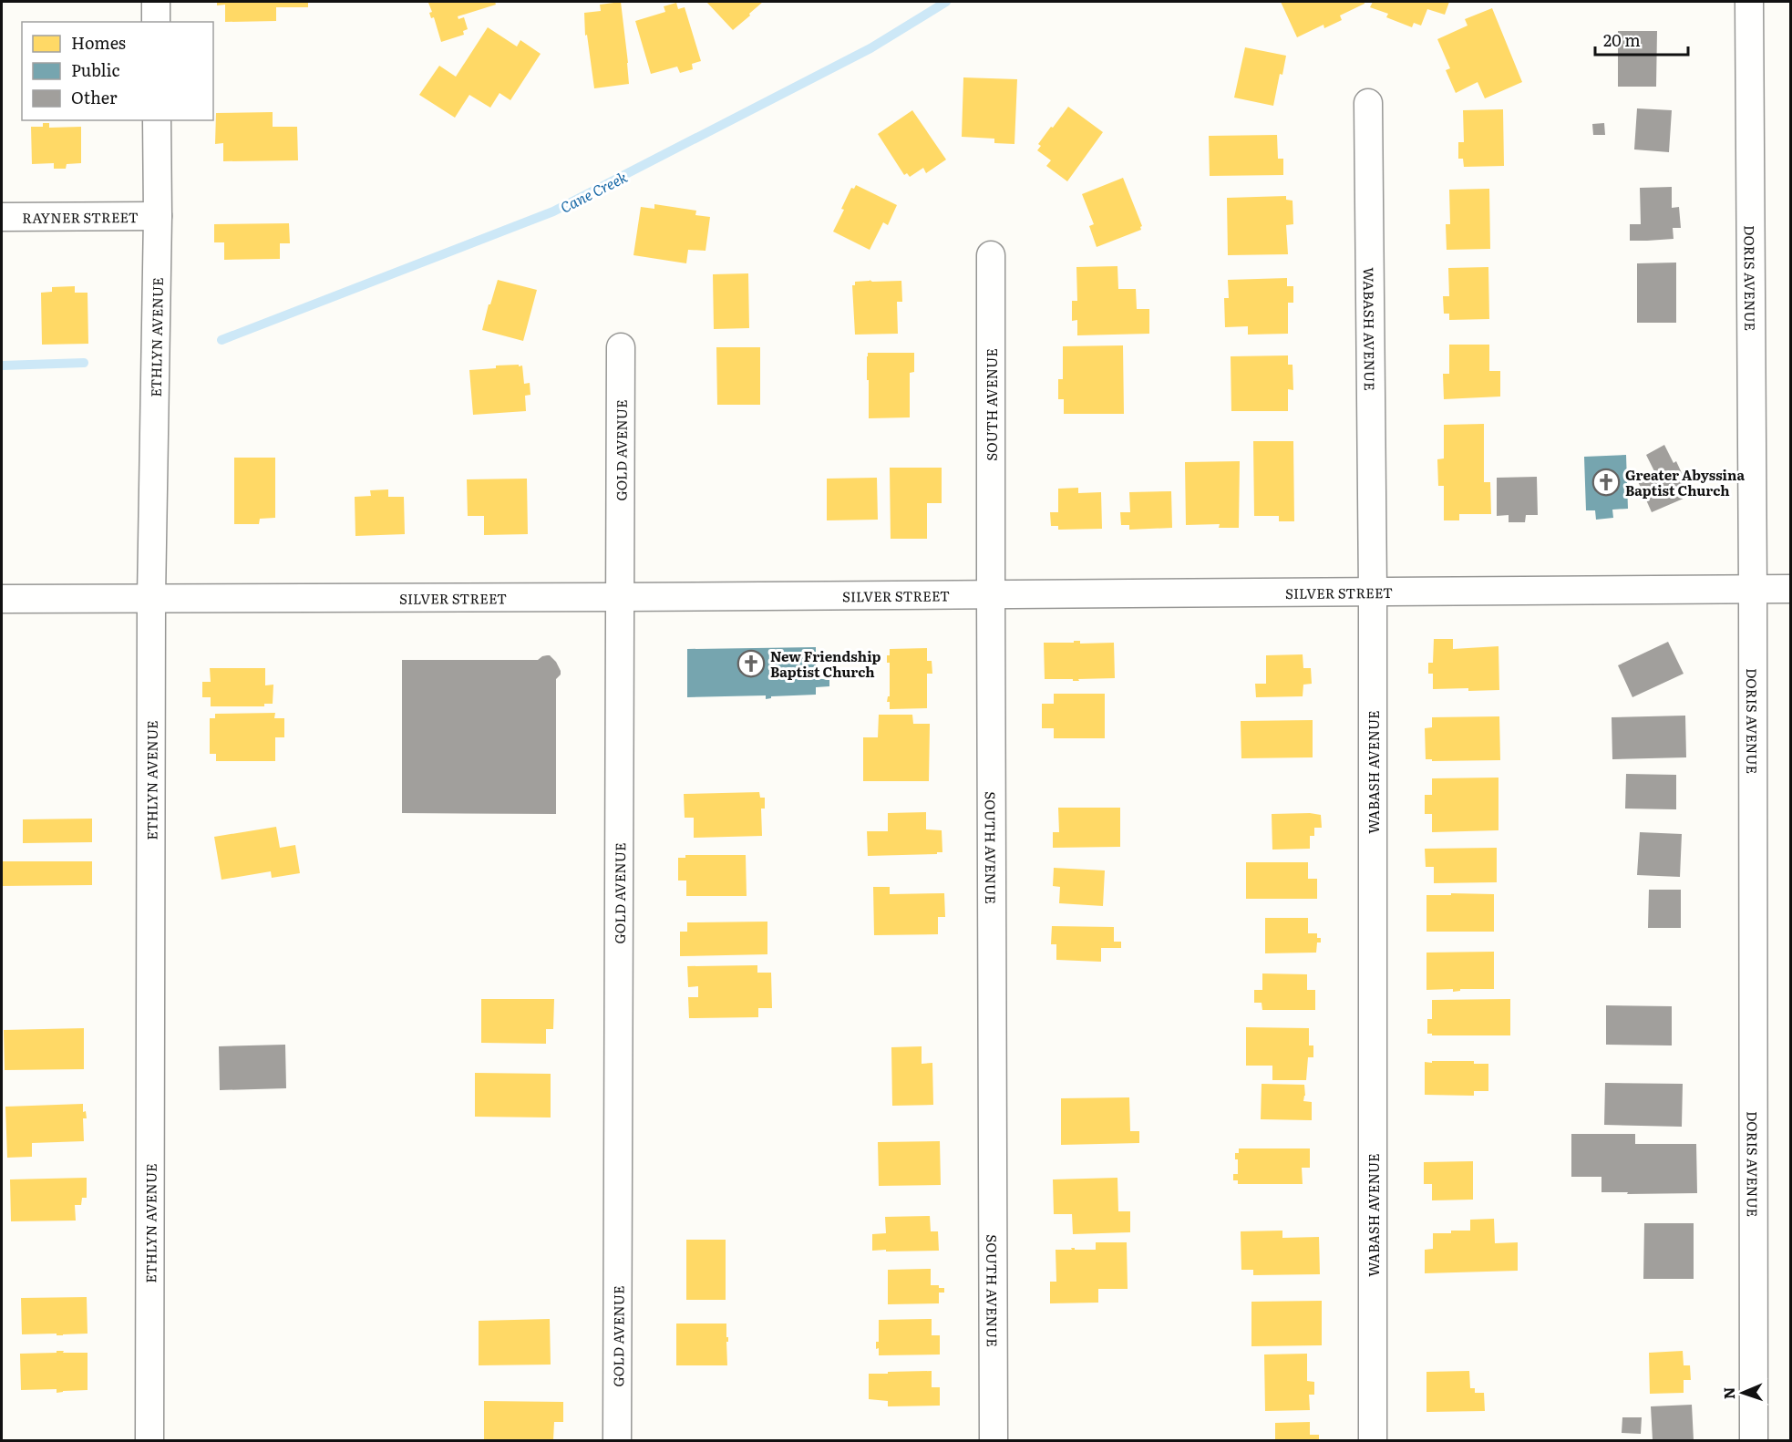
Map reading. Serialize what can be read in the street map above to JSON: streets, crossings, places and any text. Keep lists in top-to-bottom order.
{
  "streets": {
    "street": [
      "RAYNER STREET",
      "DORIS AVENUE",
      "WABASH AVENUE",
      "ETHLYN AVENUE",
      "SOUTH AVENUE",
      "GOLD AVENUE",
      "SILVER STREET"
    ]
  },
  "crossings": [
    ["RAYNER STREET", "ETHLYN AVENUE"],
    ["DORIS AVENUE", "SILVER STREET"],
    ["WABASH AVENUE", "SILVER STREET"],
    ["ETHLYN AVENUE", "SILVER STREET"],
    ["SOUTH AVENUE", "SILVER STREET"],
    ["GOLD AVENUE", "SILVER STREET"]
  ],
  "water": ["Cane Creek"],
  "places": {
    "church": ["Greater Abyssina Baptist Church", "New Friendship Baptist Church"]
  },
  "legend": ["Homes", "Public", "Other"],
  "scale_bar": "20 m",
  "north": "left"
}
